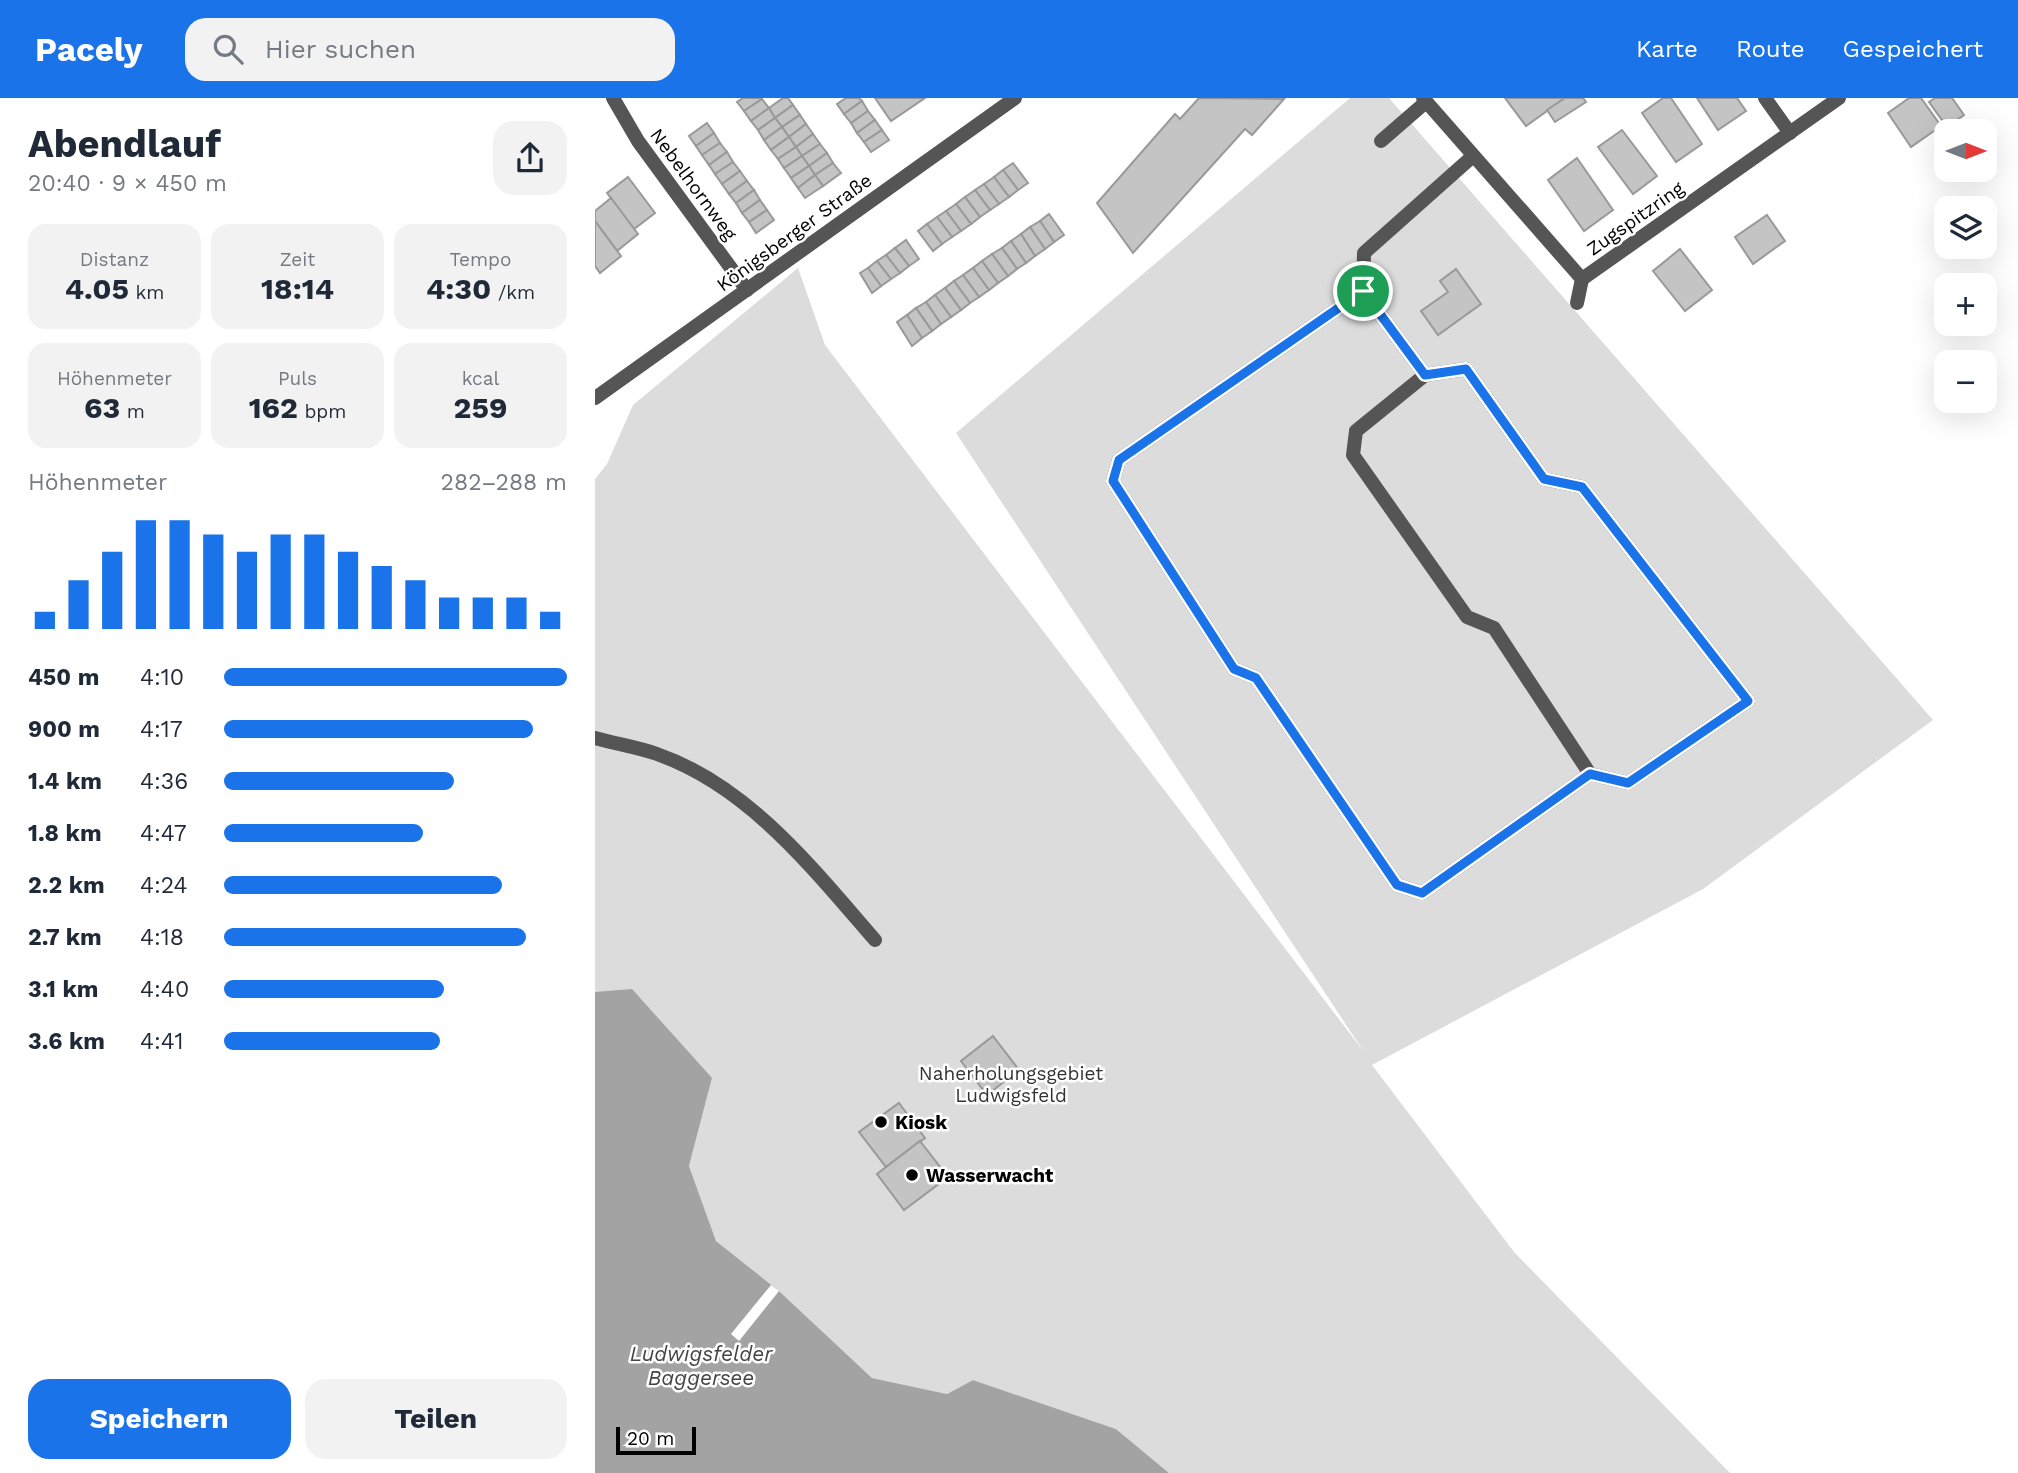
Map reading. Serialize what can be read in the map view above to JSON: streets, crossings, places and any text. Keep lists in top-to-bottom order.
{
  "streets": {
    "street": ["Nebelhornweg", "Zugspitzring", "Königsberger Straße"]
  },
  "crossings": [
    ["Nebelhornweg", "Königsberger Straße"]
  ],
  "water": ["Ludwigsfelder Baggersee"],
  "parks": ["Naherholungsgebiet Ludwigsfeld"],
  "places": ["Kiosk", "Wasserwacht"],
  "scale_bar": "20 m",
  "north": "right",
  "page": {
    "header": "Pacely",
    "search": "Hier suchen",
    "nav": ["Karte", "Route", "Gespeichert"],
    "heading": ["Abendlauf", "20:40 · 9 × 450 m"],
    "map_buttons": ["+", "−"],
    "stats": [
      ["Distanz", "4.05 km"],
      ["Zeit", "18:14"],
      ["Tempo", "4:30 /km"],
      ["Höhenmeter", "63 m"],
      ["Puls", "162 bpm"],
      ["kcal", "259"]
    ],
    "chart": ["Höhenmeter", "282–288 m"],
    "list": [
      {
        "name": "450 m",
        "note": "4:10"
      },
      {
        "name": "900 m",
        "note": "4:17"
      },
      {
        "name": "1.4 km",
        "note": "4:36"
      },
      {
        "name": "1.8 km",
        "note": "4:47"
      },
      {
        "name": "2.2 km",
        "note": "4:24"
      },
      {
        "name": "2.7 km",
        "note": "4:18"
      },
      {
        "name": "3.1 km",
        "note": "4:40"
      },
      {
        "name": "3.6 km",
        "note": "4:41"
      }
    ],
    "buttons": ["Speichern", "Teilen"],
    "scale": "20 m"
  }
}
